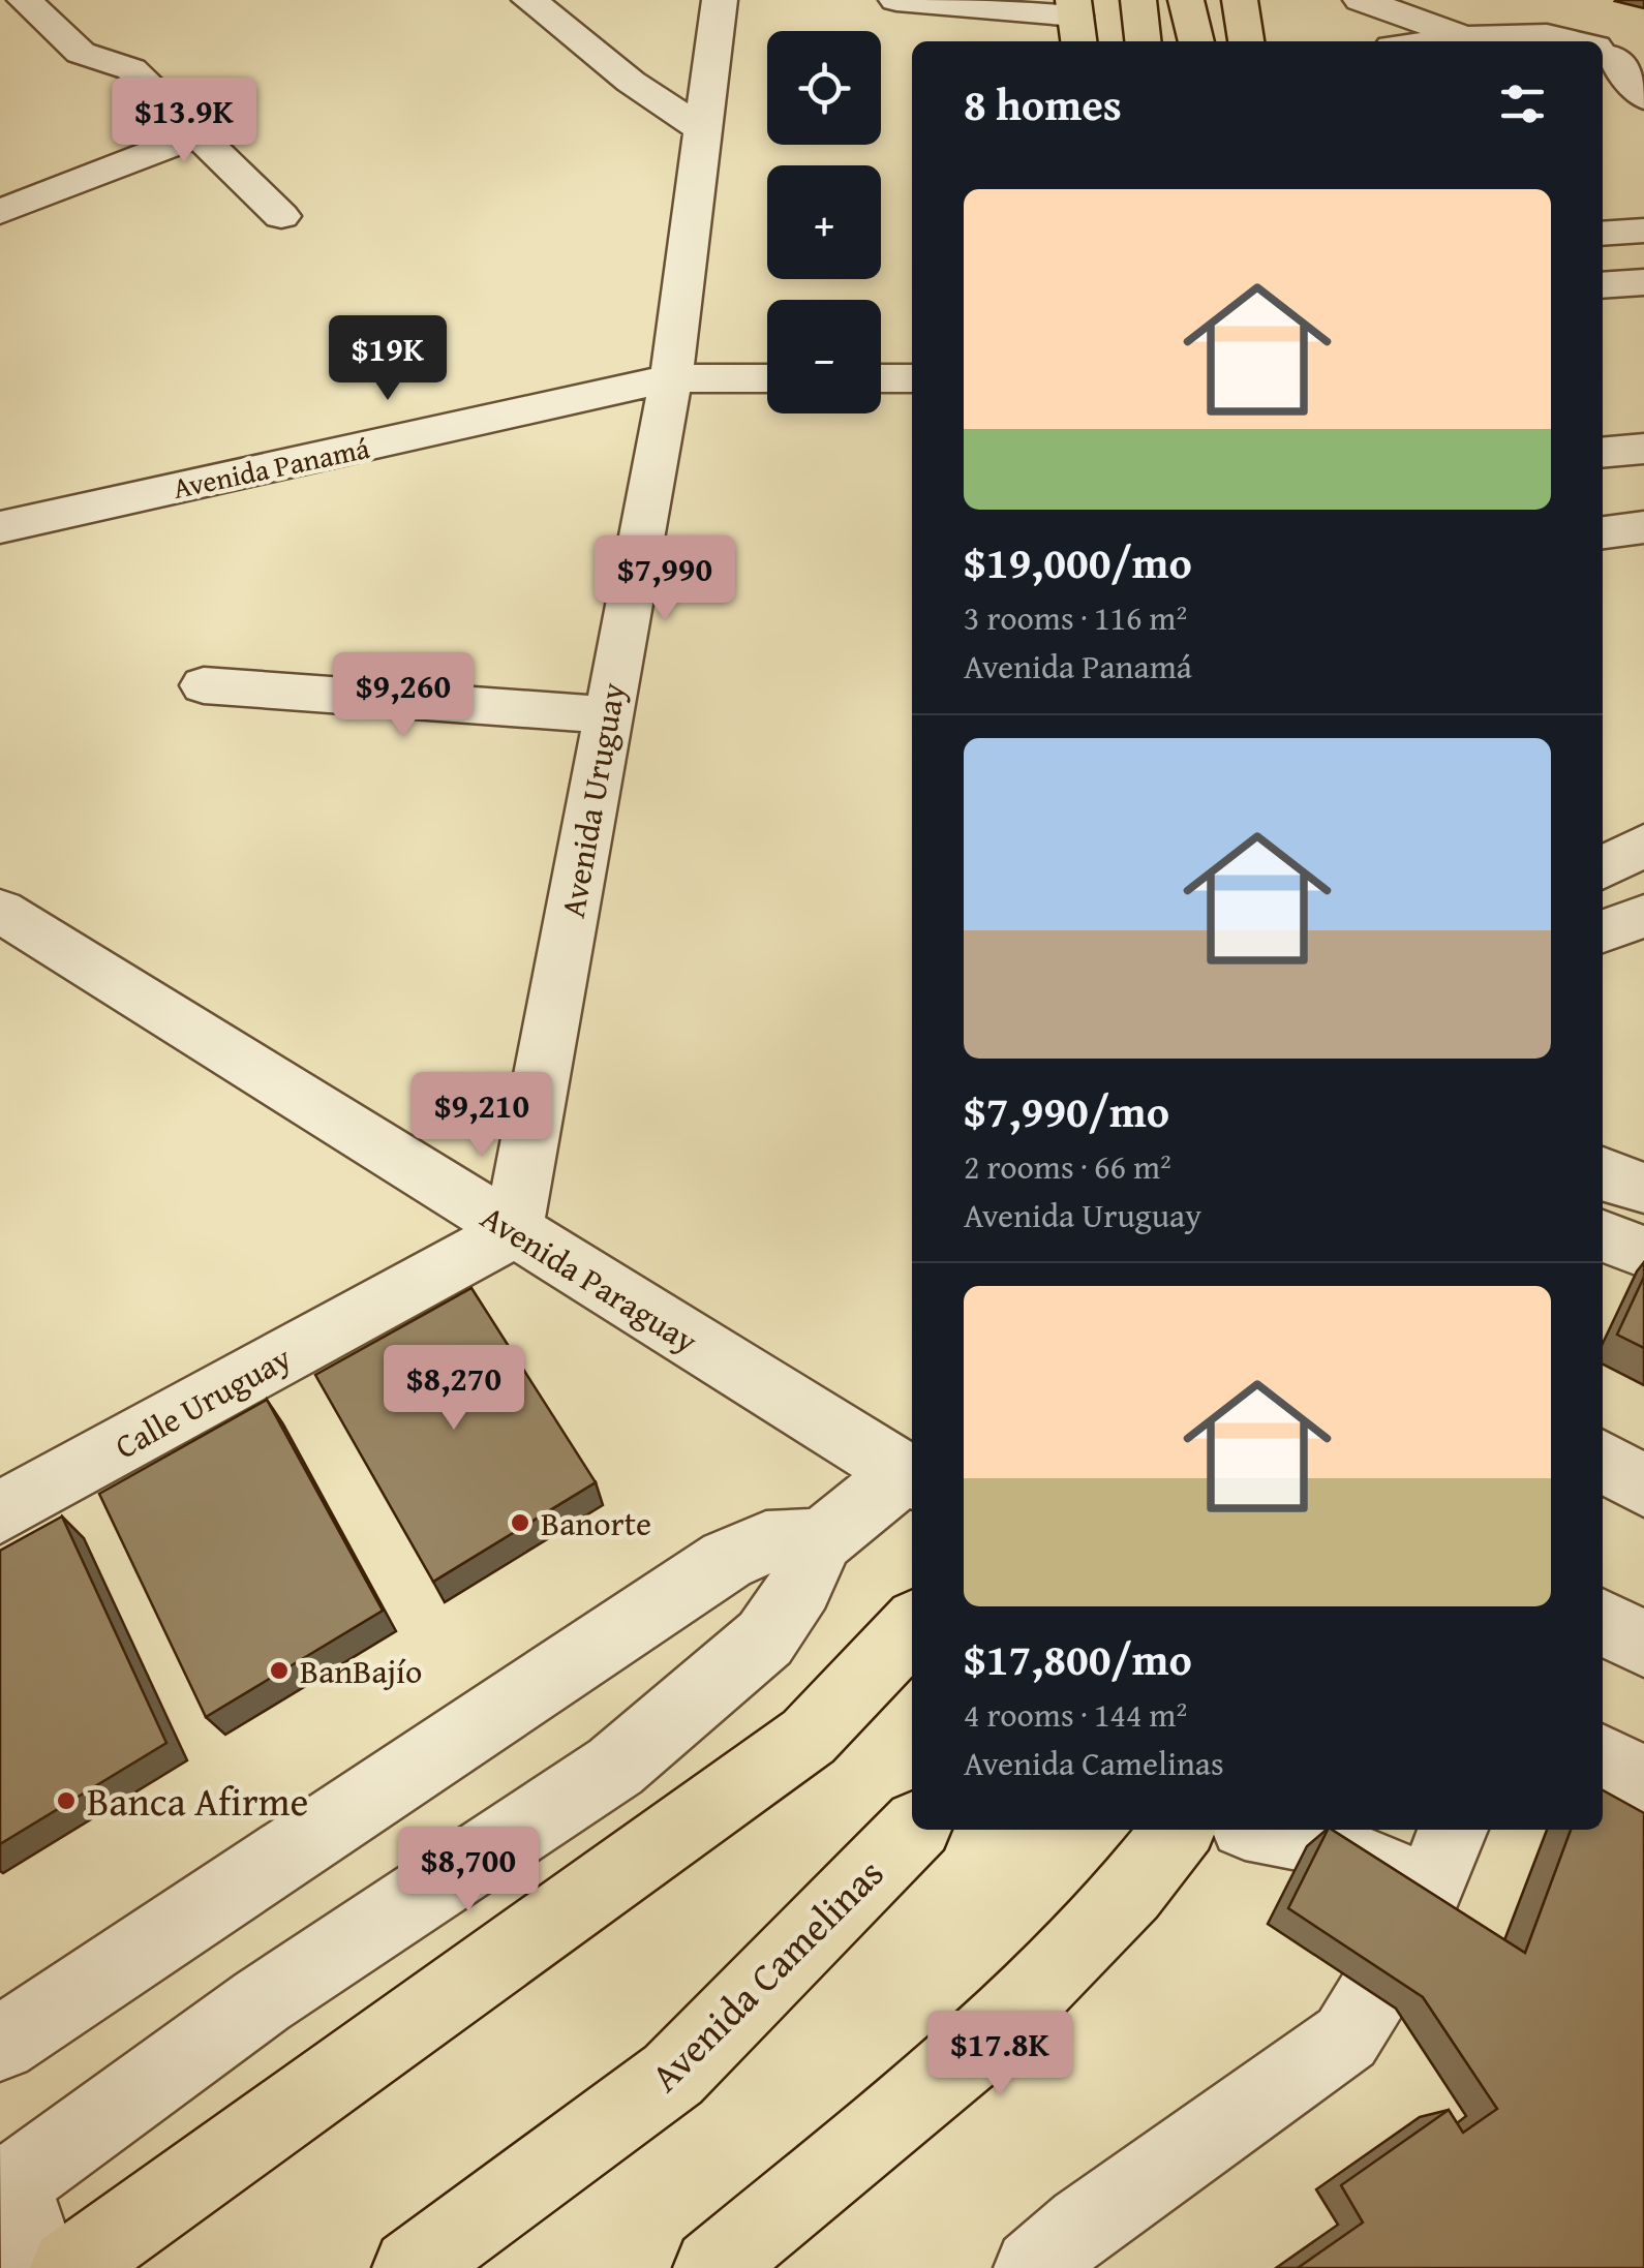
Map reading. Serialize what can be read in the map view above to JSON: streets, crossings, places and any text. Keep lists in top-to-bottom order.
{
  "streets": {
    "main road": ["Avenida Camelinas"],
    "street": [
      "Avenida Panamá",
      "Avenida Uruguay",
      "Avenida Paraguay",
      "Calle Uruguay"
    ]
  },
  "crossings": [
    ["Avenida Panamá", "Avenida Uruguay"],
    ["Avenida Uruguay", "Avenida Paraguay"],
    ["Avenida Uruguay", "Calle Uruguay"],
    ["Avenida Paraguay", "Calle Uruguay"]
  ],
  "places": ["Banorte", "BanBajío", "Banca Afirme"],
  "page": {
    "map_buttons": ["+", "−"],
    "heading": "8 homes",
    "price": [
      "$13.9K",
      "$19K",
      "$7,990",
      "$9,260",
      "$9,210",
      "$8,270",
      "$8,700",
      "$17.8K"
    ],
    "list": [
      {
        "name": "$19,000/mo",
        "note": "3 rooms · 116 m² · Avenida Panamá"
      },
      {
        "name": "$7,990/mo",
        "note": "2 rooms · 66 m² · Avenida Uruguay"
      },
      {
        "name": "$17,800/mo",
        "note": "4 rooms · 144 m² · Avenida Camelinas"
      }
    ]
  }
}
